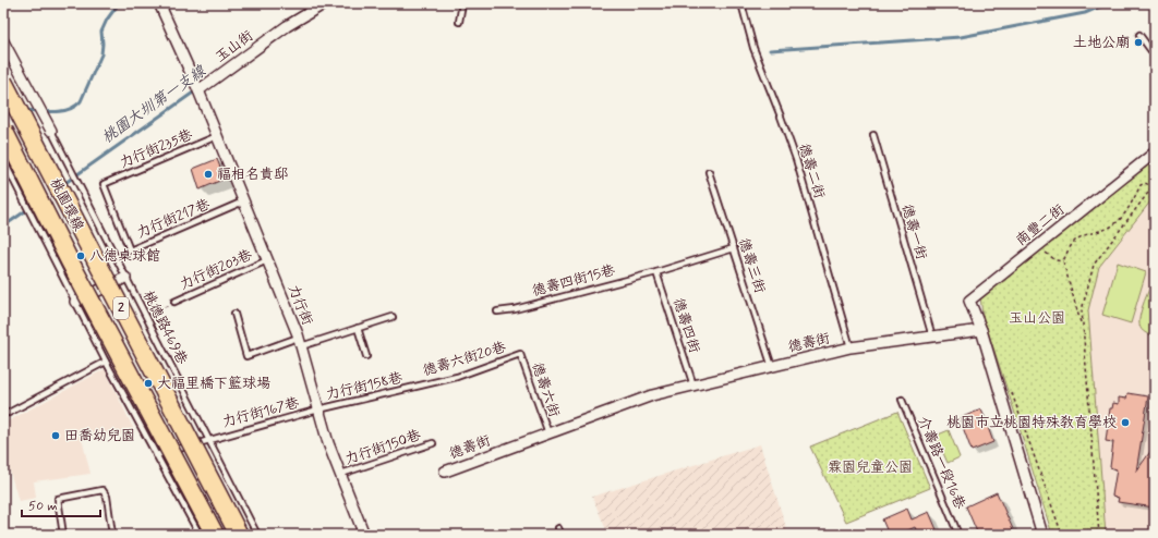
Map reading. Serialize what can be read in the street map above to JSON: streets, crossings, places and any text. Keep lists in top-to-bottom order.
{
  "streets": {
    "highway": ["桃園環線", "2"],
    "street": [
      "玉山街",
      "南豐二街",
      "力行街",
      "德壽街"
    ],
    "lane": [
      "力行街235巷",
      "德壽二街",
      "力行街217巷",
      "德壽一街",
      "德壽三街",
      "力行街203巷",
      "德壽四街15巷",
      "德壽四街",
      "桃德路469巷",
      "德壽六街20巷",
      "力行街158巷",
      "德壽六街",
      "力行街167巷",
      "力行街150巷",
      "介壽路一段16巷"
    ]
  },
  "crossings": [
    ["玉山街", "力行街"],
    ["力行街235巷", "力行街217巷"],
    ["力行街235巷", "力行街"],
    ["德壽二街", "德壽街"],
    ["力行街217巷", "力行街"],
    ["南豐二街", "德壽街"],
    ["德壽一街", "德壽街"],
    ["德壽三街", "德壽四街15巷"],
    ["德壽三街", "德壽街"],
    ["力行街203巷", "力行街"],
    ["德壽四街15巷", "德壽四街"],
    ["力行街", "力行街158巷"],
    ["力行街", "力行街167巷"],
    ["力行街", "力行街150巷"],
    ["德壽四街", "德壽街"],
    ["桃德路469巷", "力行街167巷"],
    ["德壽街", "德壽六街"],
    ["德壽六街20巷", "力行街158巷"],
    ["德壽六街20巷", "德壽六街"],
    ["力行街158巷", "力行街167巷"]
  ],
  "water": ["桃園大圳第一支線"],
  "parks": ["玉山公園", "霖園兒童公園"],
  "places": [
    "土地公廟",
    "福相名貴邸",
    "八德桌球館",
    "大福里橋下籃球場",
    "桃園市立桃園特殊教育學校",
    "田喬幼兒園"
  ],
  "scale_bar": "50 m"
}
